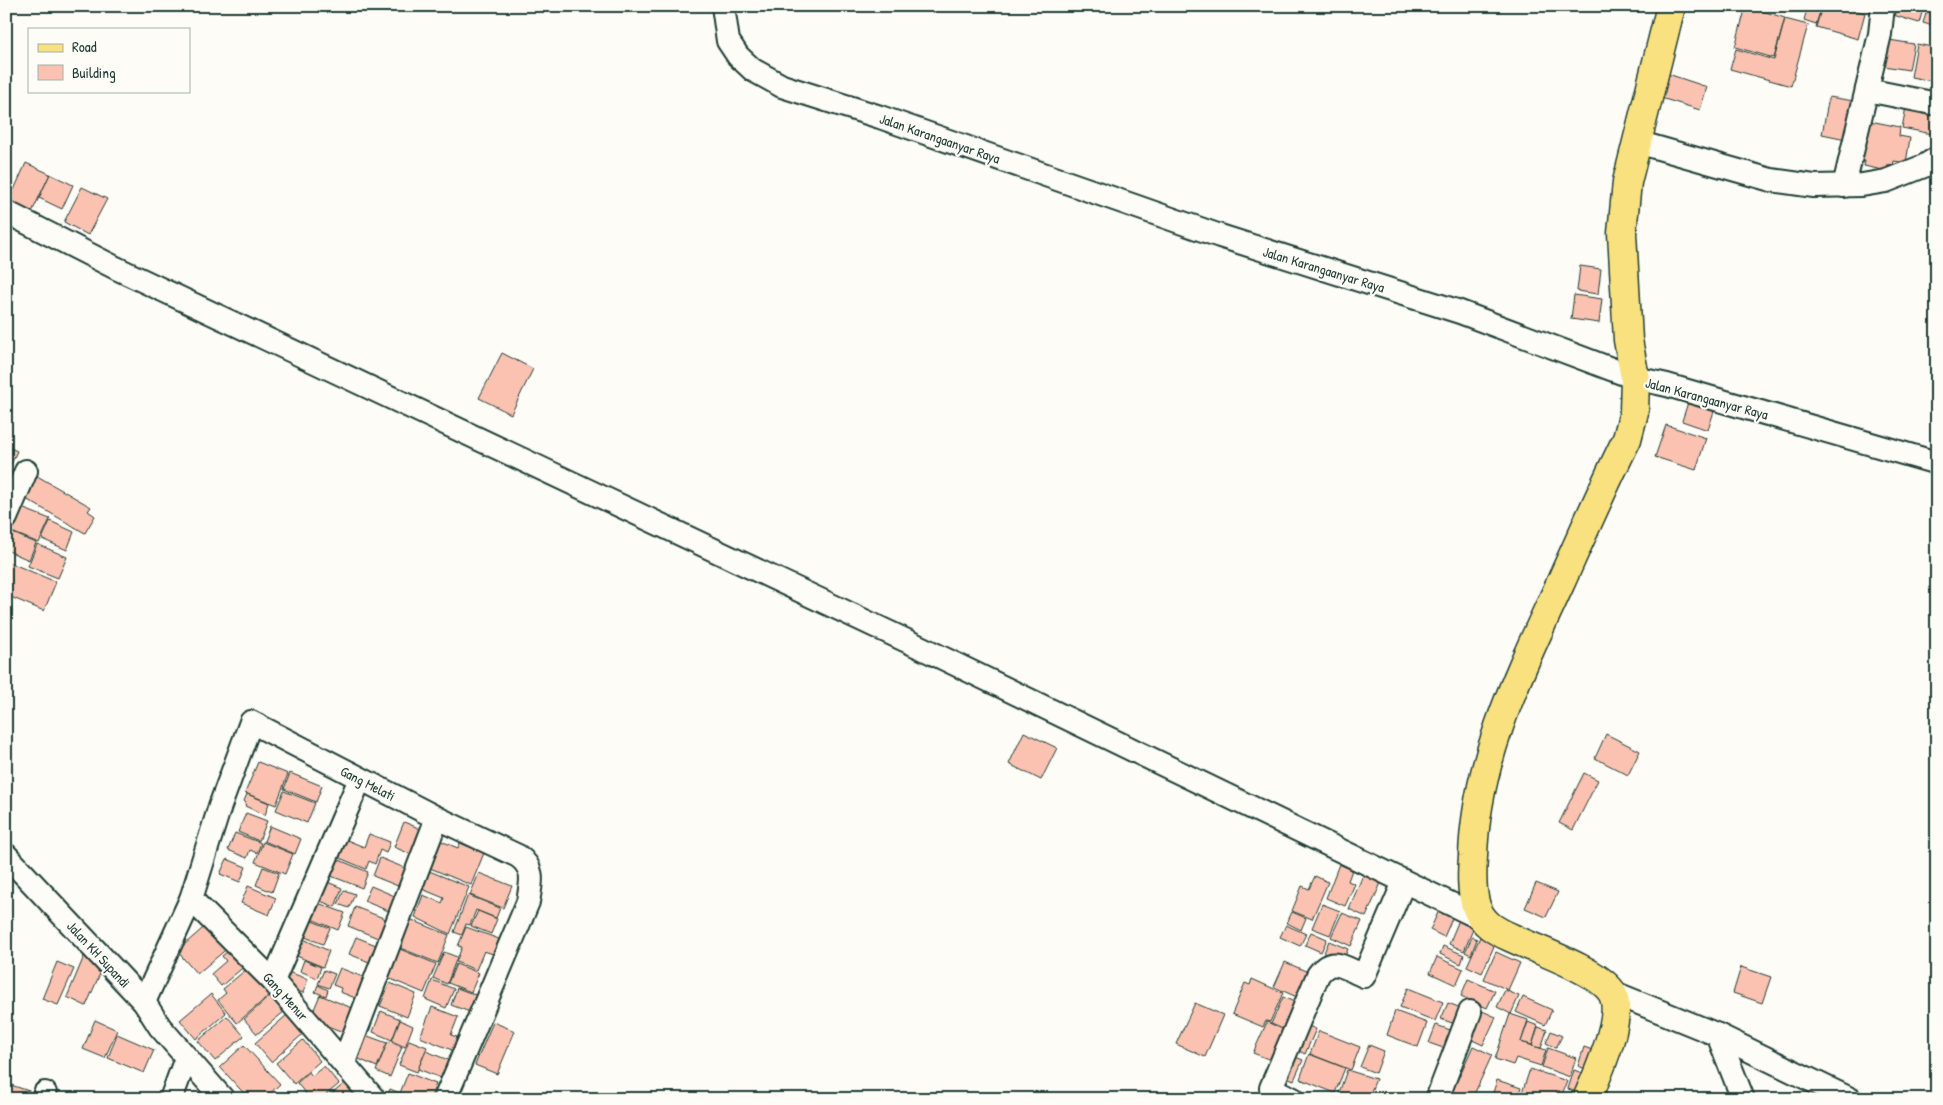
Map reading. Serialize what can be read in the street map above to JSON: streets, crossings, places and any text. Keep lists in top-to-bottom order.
{
  "streets": {
    "street": [
      "Jalan Karangaanyar Raya",
      "Gang Melati",
      "Jalan KH Supandi",
      "Gang Menur"
    ]
  },
  "crossings": [
    ["Gang Melati", "Jalan KH Supandi"],
    ["Gang Melati", "Gang Menur"]
  ],
  "legend": ["Road", "Building"]
}
